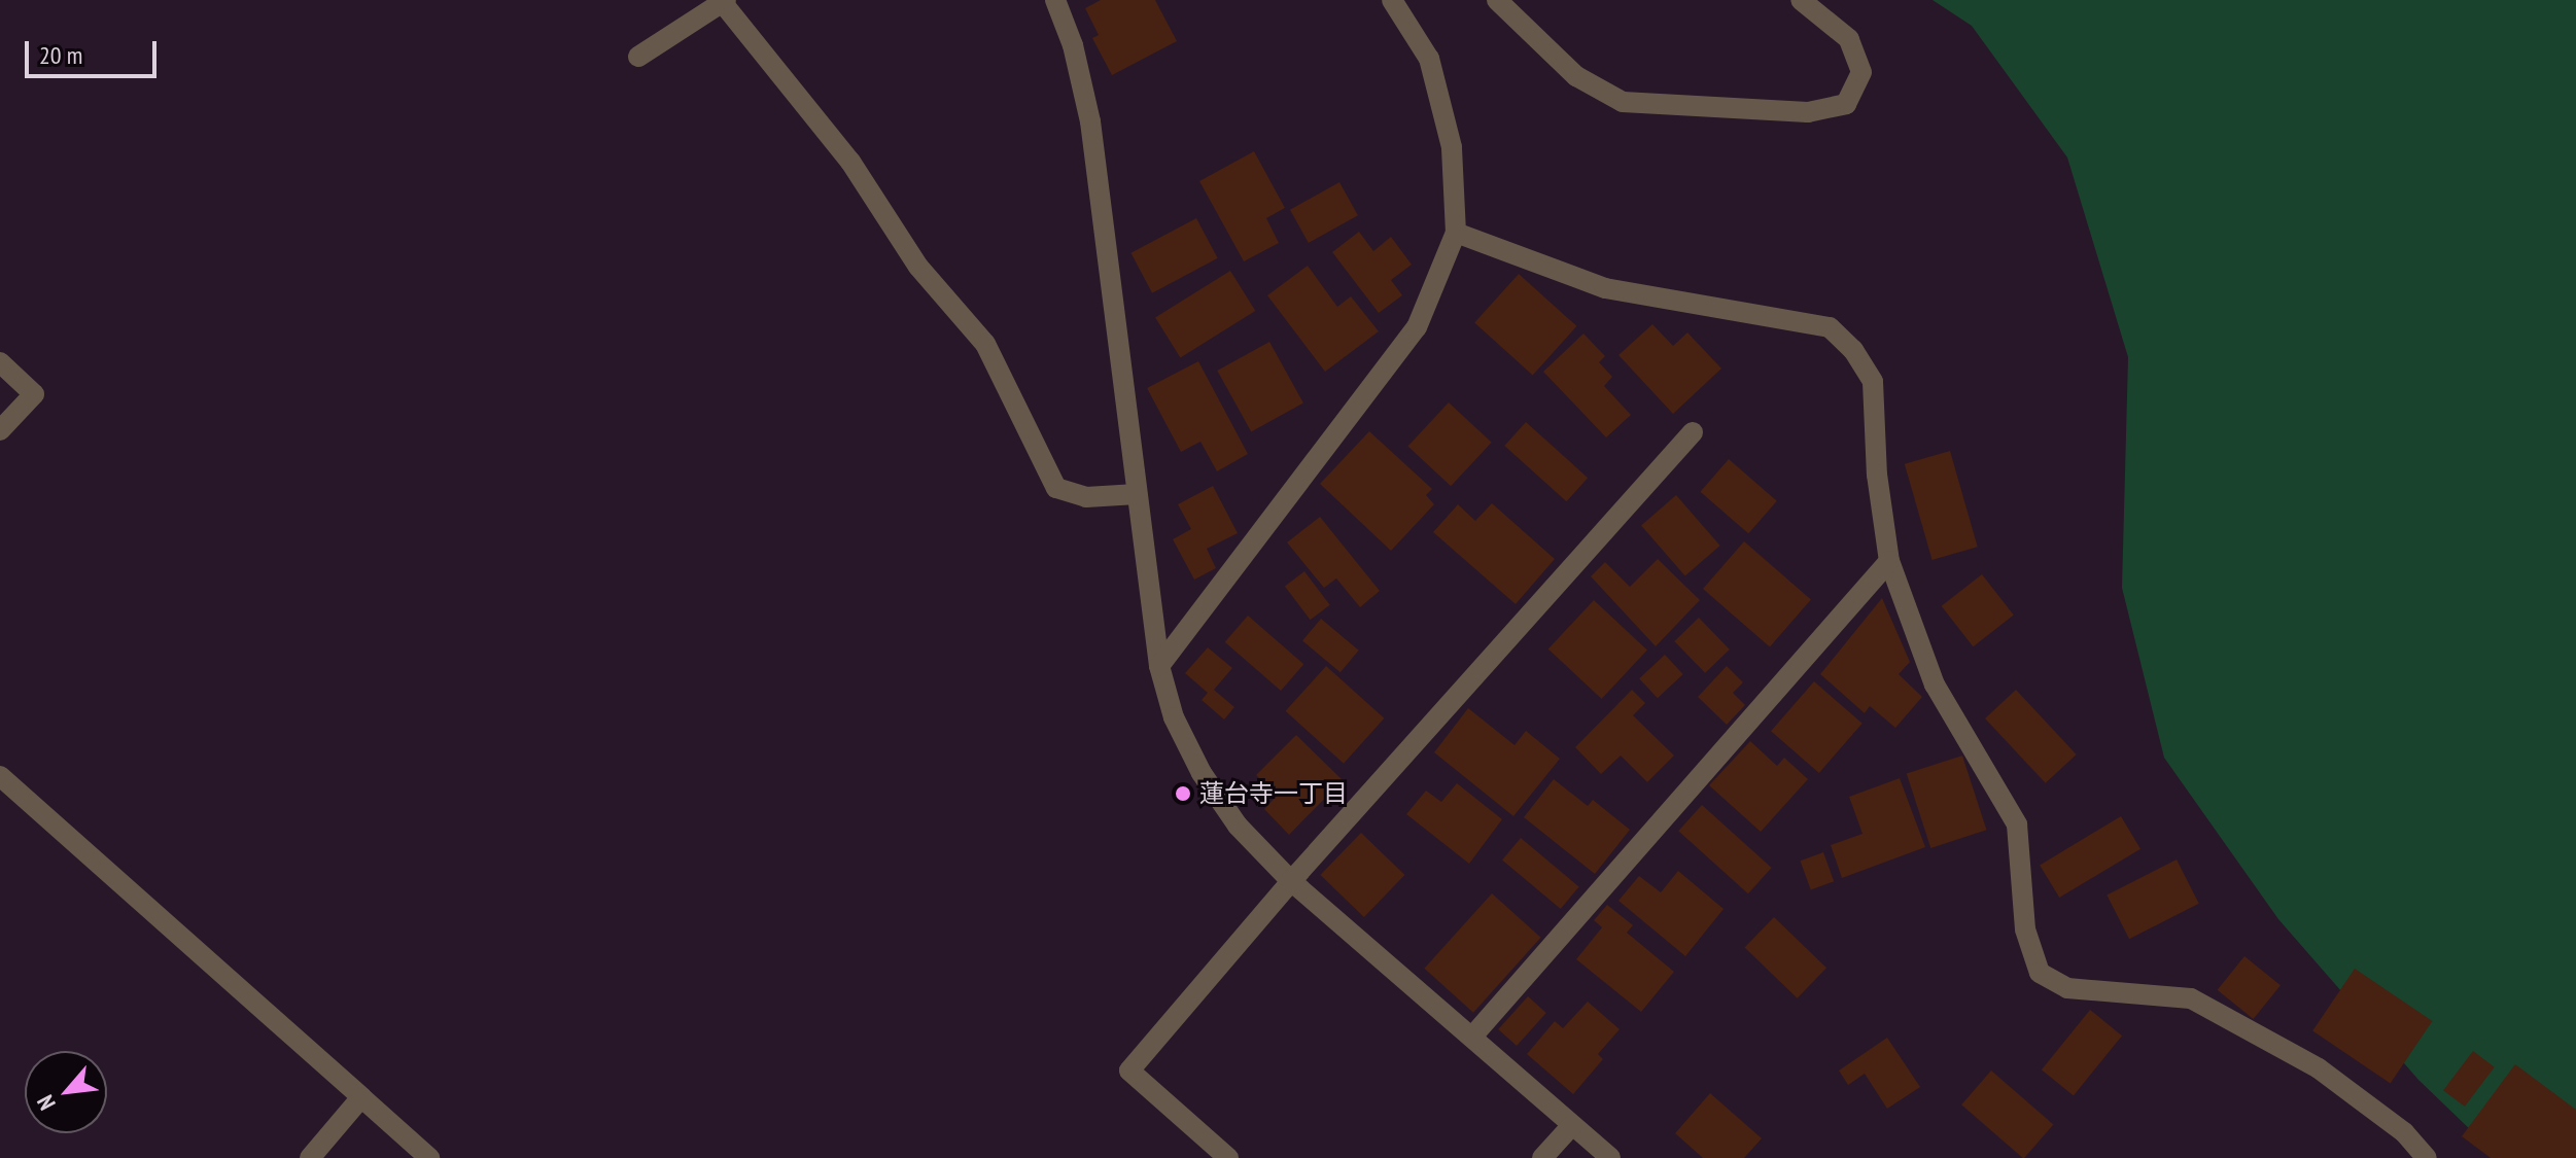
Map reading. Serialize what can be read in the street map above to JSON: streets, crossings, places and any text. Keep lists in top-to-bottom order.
{
  "places": ["蓮台寺一丁目"],
  "scale_bar": "20 m",
  "north": "bottom left"
}
